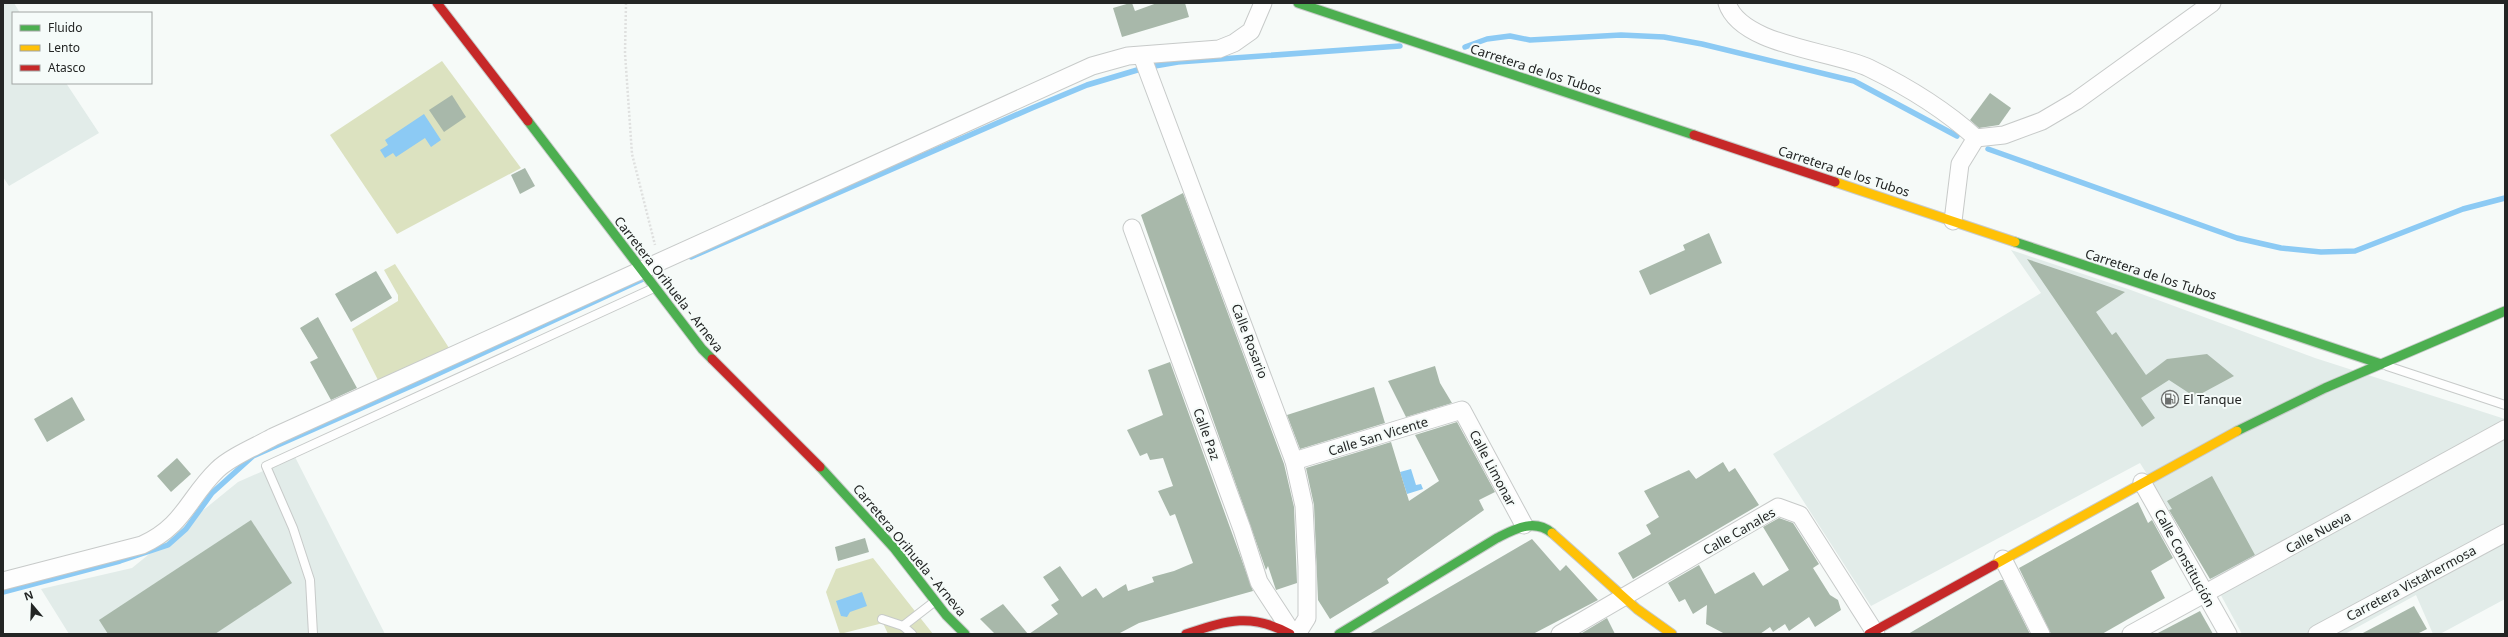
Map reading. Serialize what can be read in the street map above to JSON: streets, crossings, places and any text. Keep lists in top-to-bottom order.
{
  "streets": {
    "main road": ["Carretera de los Tubos", "Carretera Orihuela - Arneva"],
    "street": [
      "Calle Rosario",
      "Calle Paz",
      "Calle San Vicente",
      "Calle Limonar",
      "Calle Canales",
      "Calle Nueva",
      "Calle Constitución",
      "Carretera Vistahermosa"
    ]
  },
  "crossings": [
    ["Calle Rosario", "Calle San Vicente"],
    ["Calle San Vicente", "Calle Limonar"],
    ["Calle Nueva", "Calle Constitución"]
  ],
  "places": {
    "fuel station": ["El Tanque"]
  },
  "legend": ["Fluido", "Lento", "Atasco"],
  "north": "top"
}
